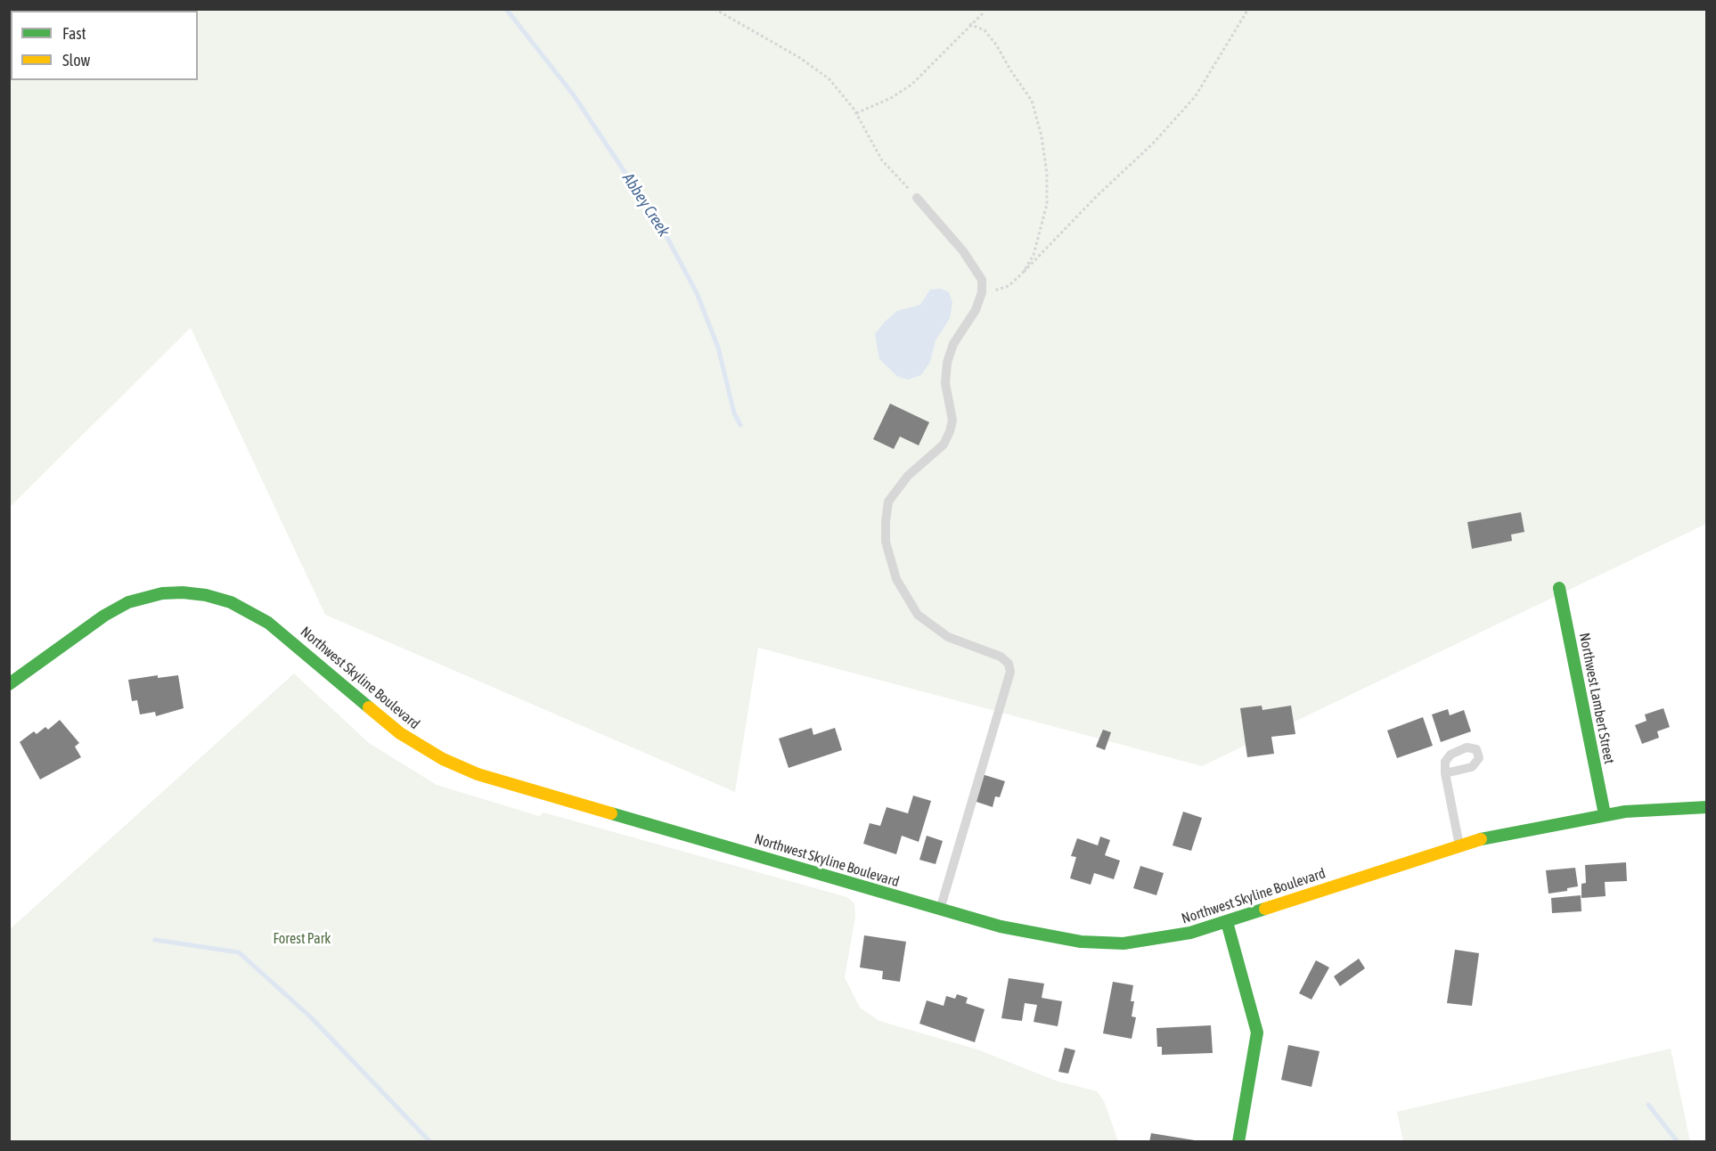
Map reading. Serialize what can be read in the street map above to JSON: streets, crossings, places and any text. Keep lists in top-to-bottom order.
{
  "streets": {
    "main road": ["Northwest Skyline Boulevard", "Northwest Lambert Street"]
  },
  "crossings": [
    ["Northwest Skyline Boulevard", "Northwest Lambert Street"]
  ],
  "water": ["Abbey Creek"],
  "parks": ["Forest Park"],
  "legend": ["Fast", "Slow"]
}
